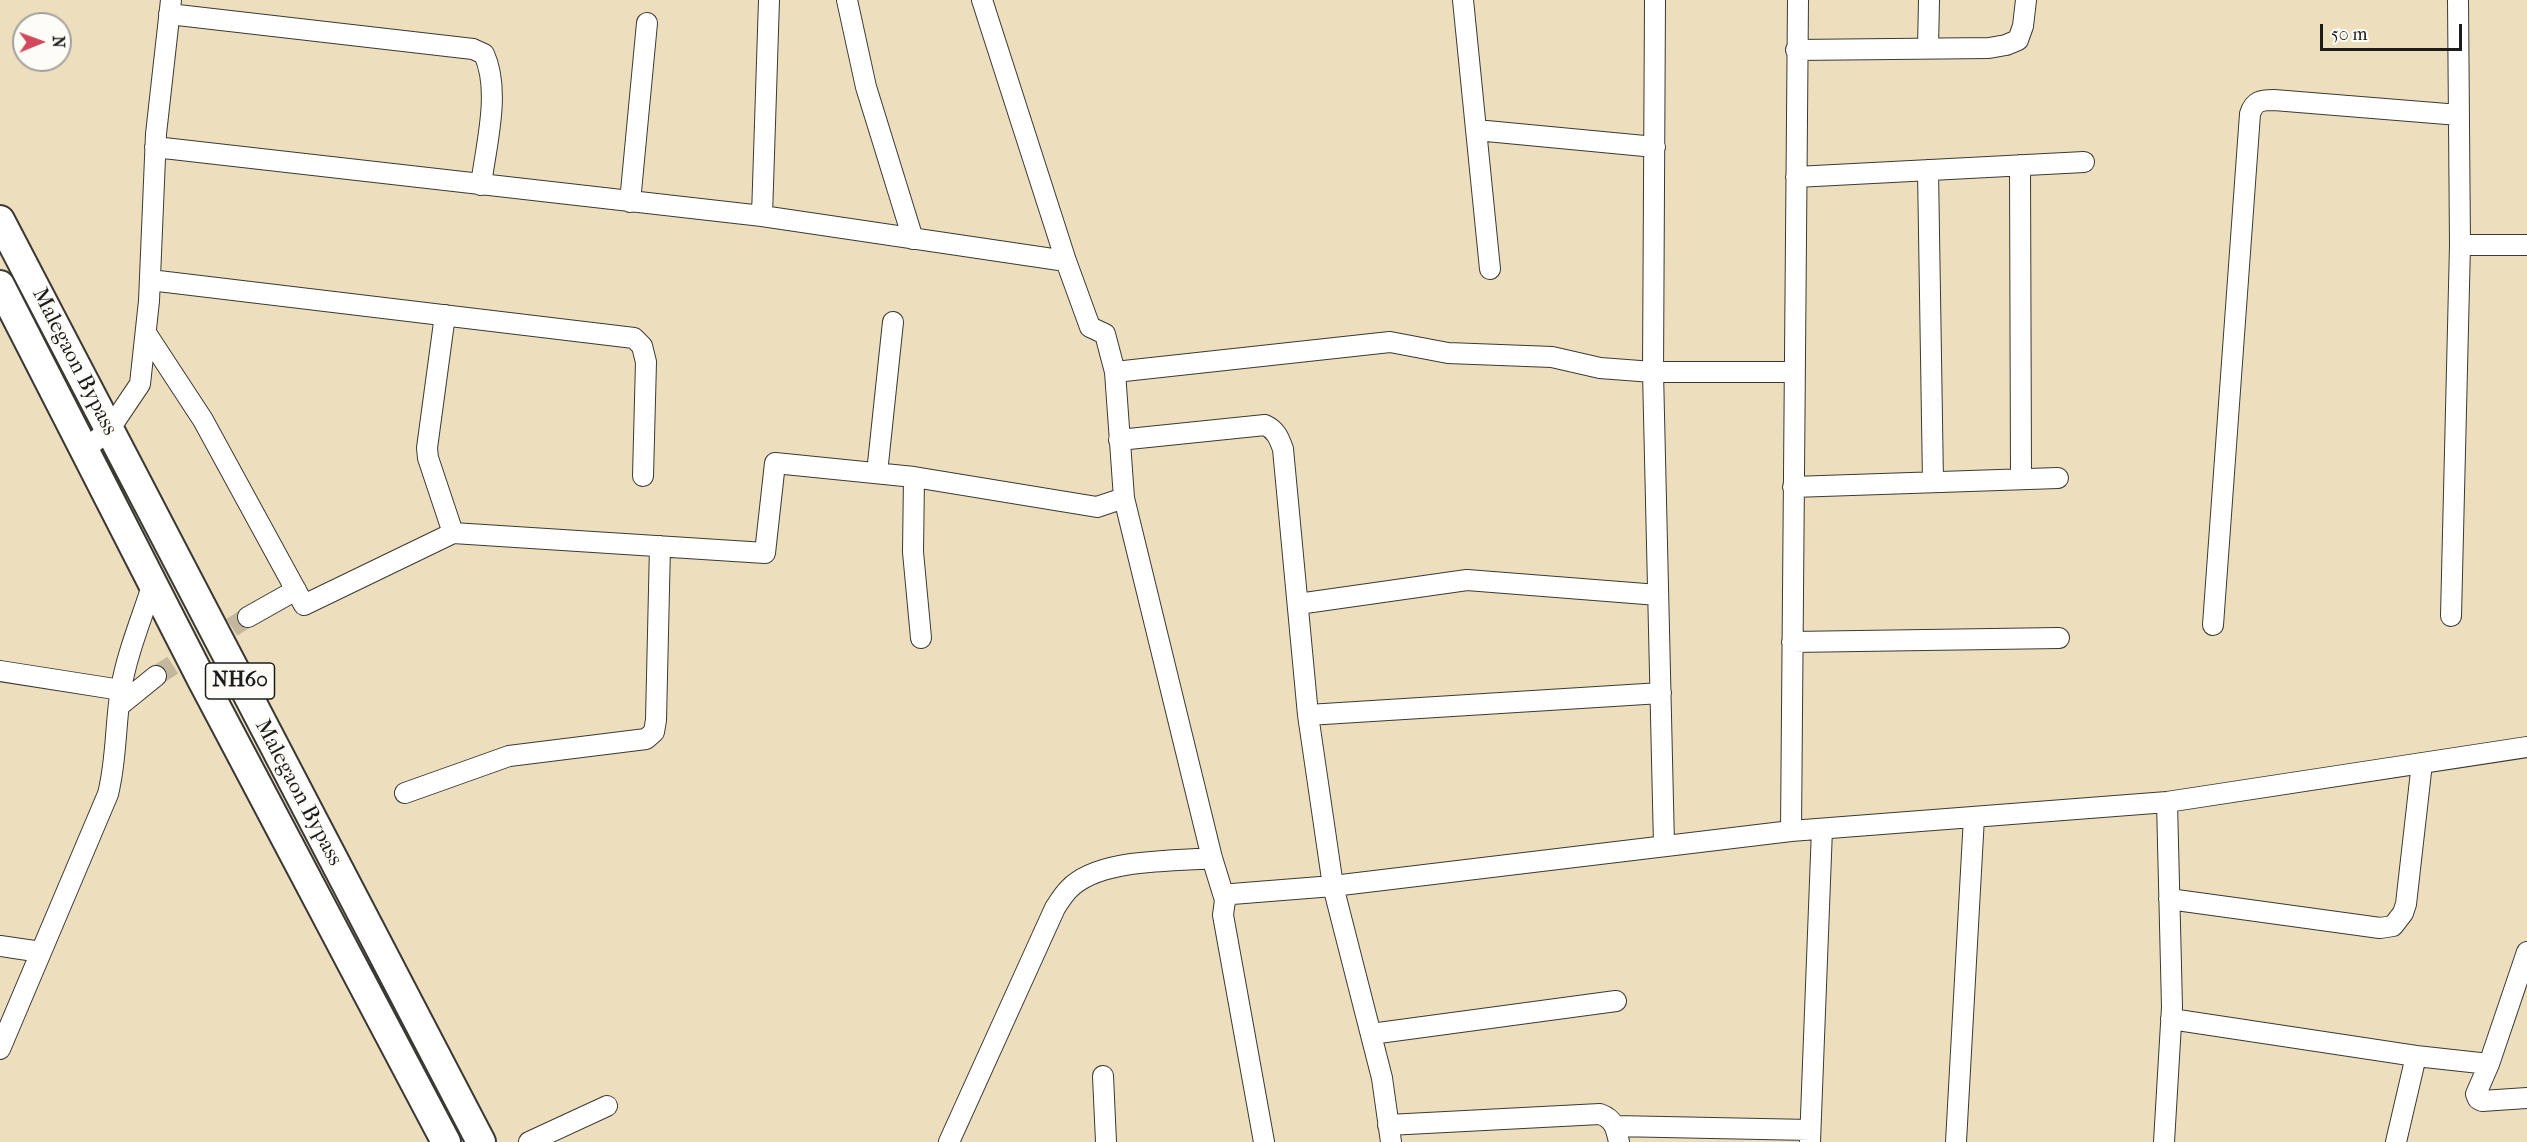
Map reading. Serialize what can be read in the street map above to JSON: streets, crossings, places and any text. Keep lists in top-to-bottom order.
{
  "streets": {
    "highway": ["Malegaon Bypass", "NH60"]
  },
  "scale_bar": "50 m",
  "north": "right"
}
